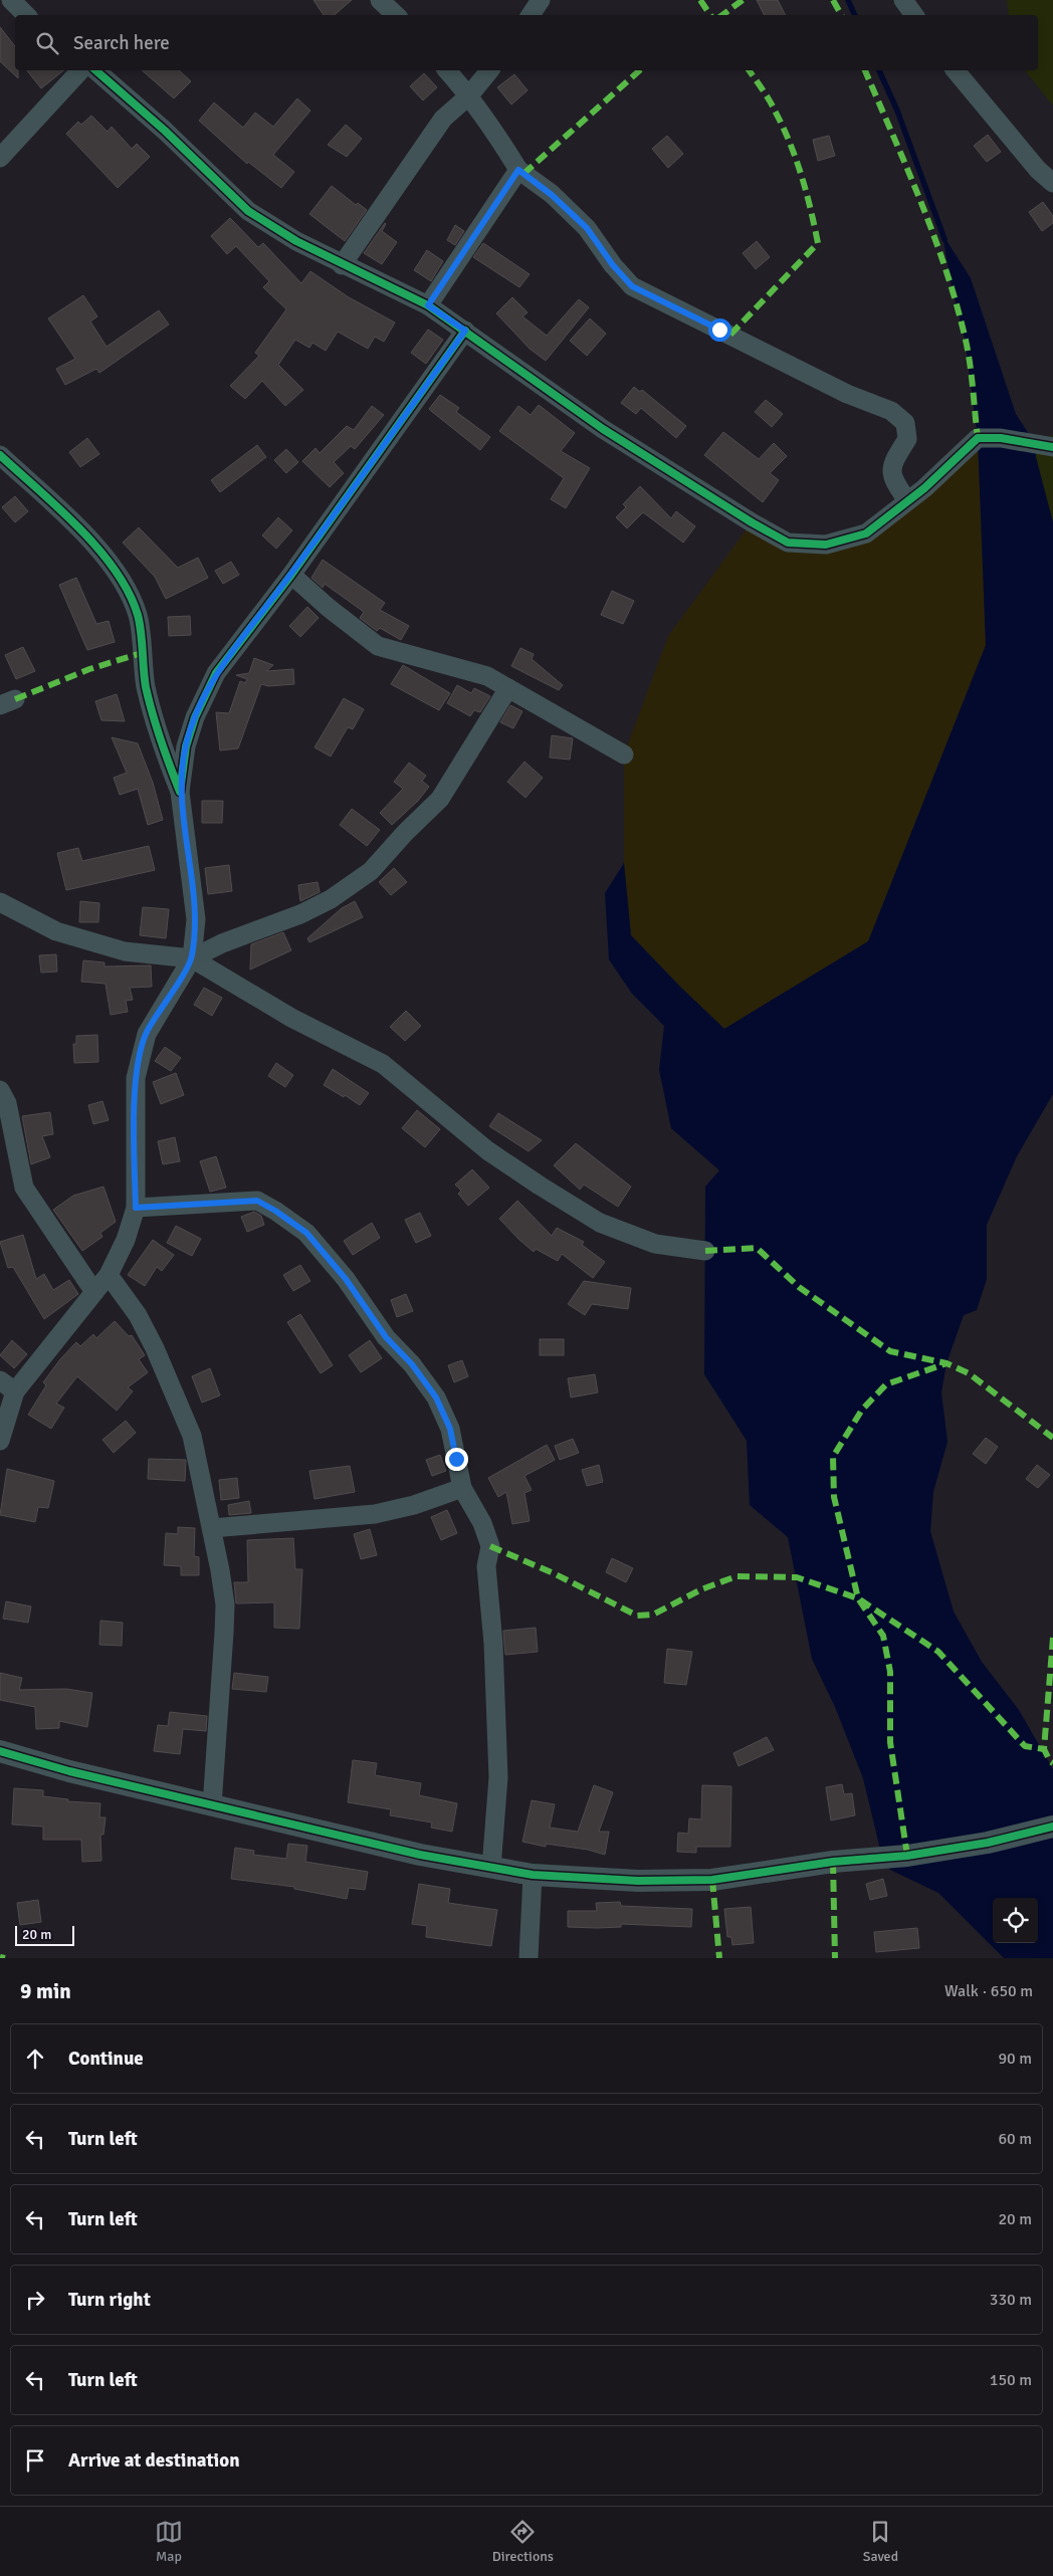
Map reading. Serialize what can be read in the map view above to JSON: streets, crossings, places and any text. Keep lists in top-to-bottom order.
{
  "scale_bar": "20 m",
  "page": {
    "search": "Search here",
    "scale": "20 m",
    "heading": ["9 min", "Walk · 650 m"],
    "list": [
      ["Continue", "90 m"],
      ["Turn left", "60 m"],
      ["Turn left", "20 m"],
      ["Turn right", "330 m"],
      ["Turn left", "150 m"],
      "Arrive at destination"
    ],
    "nav": ["Map", "Directions", "Saved"]
  }
}
